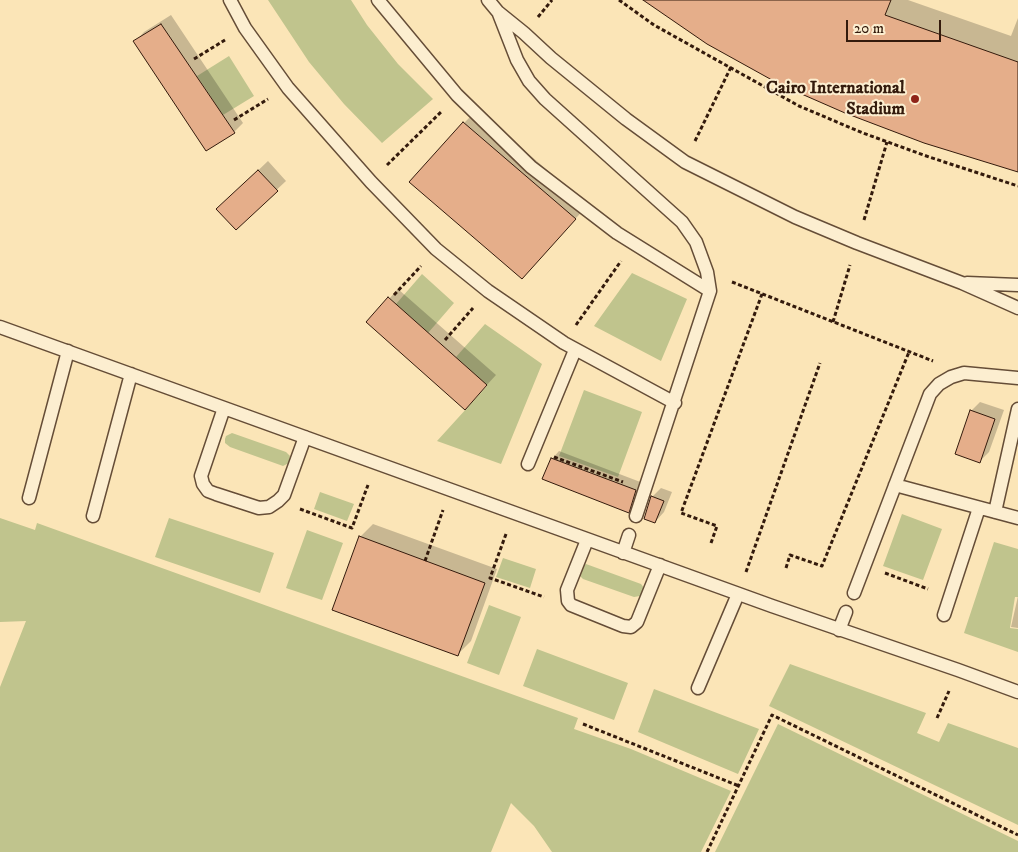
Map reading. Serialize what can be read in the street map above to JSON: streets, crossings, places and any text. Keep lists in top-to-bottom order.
{
  "places": ["Cairo International Stadium"],
  "scale_bar": "20 m"
}
